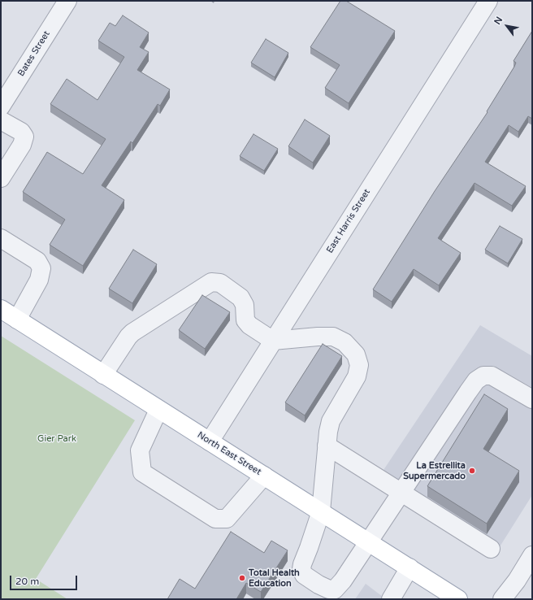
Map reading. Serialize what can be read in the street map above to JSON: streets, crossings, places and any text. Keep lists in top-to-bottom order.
{
  "streets": {
    "main road": ["North East Street"],
    "street": ["Bates Street", "East Harris Street"]
  },
  "crossings": [
    ["East Harris Street", "North East Street"]
  ],
  "parks": ["Gier Park"],
  "places": ["La Estrellita Supermercado", "Total Health Education"],
  "scale_bar": "20 m",
  "north": "top left"
}
